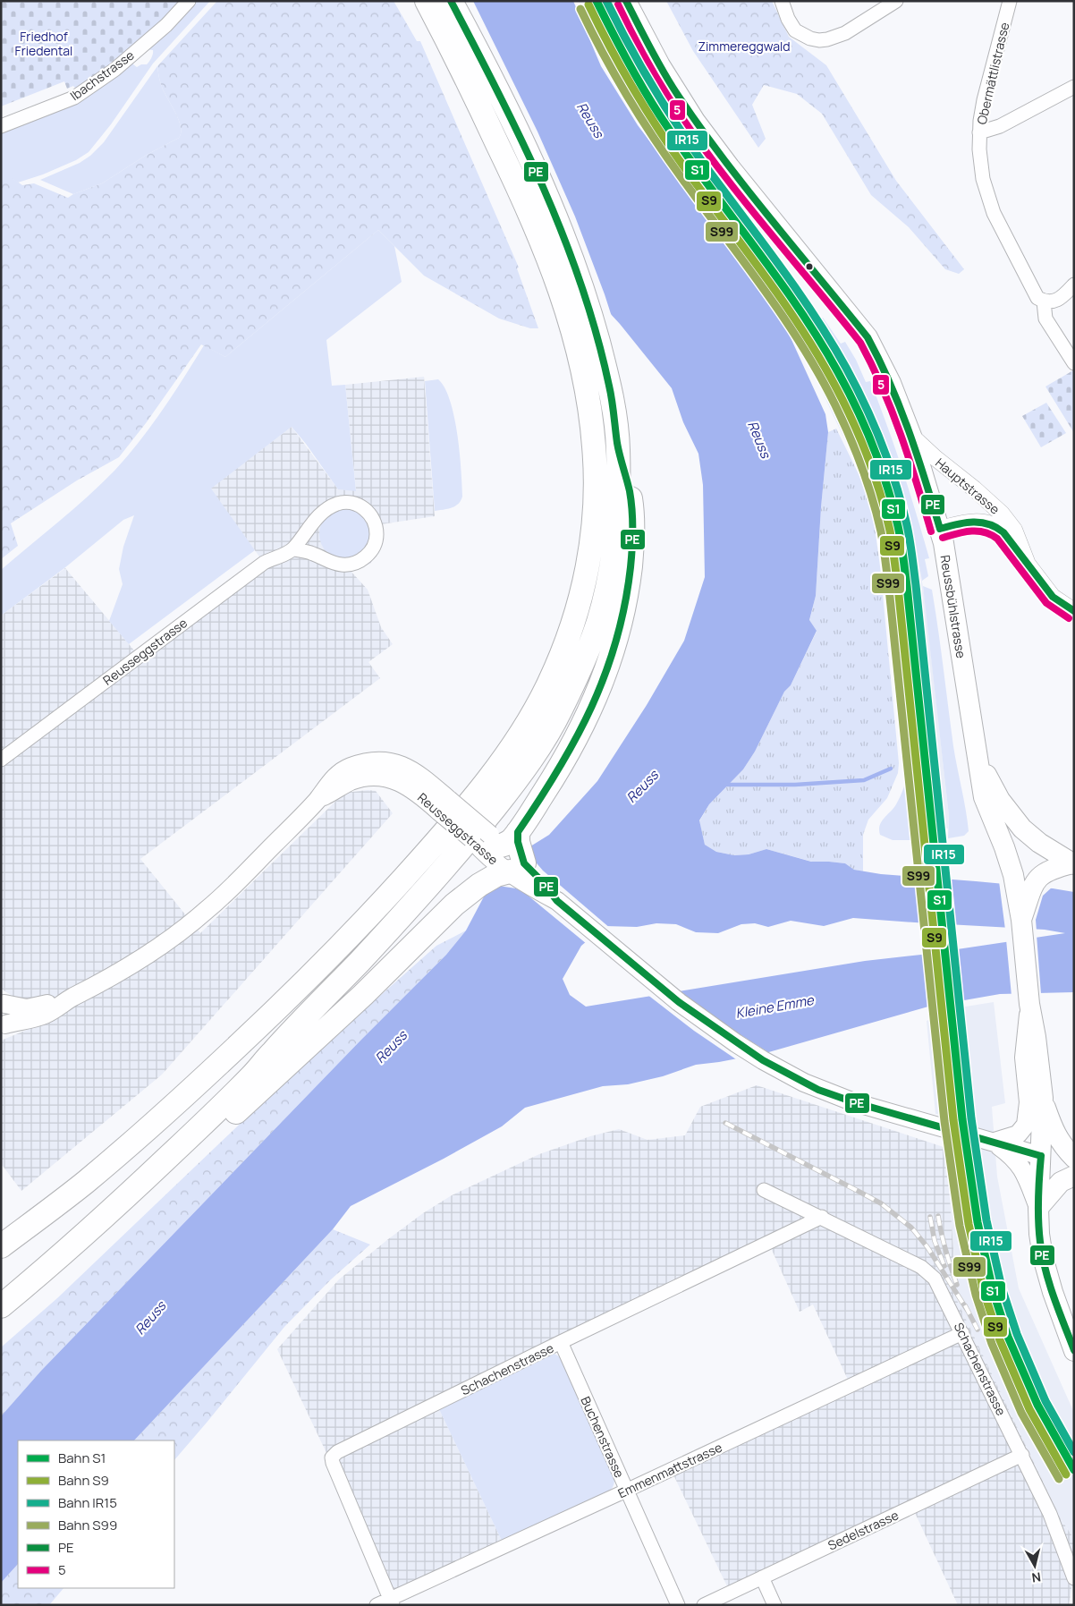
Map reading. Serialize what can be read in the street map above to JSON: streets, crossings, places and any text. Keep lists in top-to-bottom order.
{
  "streets": {
    "main road": ["Reussbühlstrasse", "Reusseggstrasse"],
    "street": [
      "Obermättlistrasse",
      "Ibachstrasse",
      "Hauptstrasse",
      "Schachenstrasse",
      "Buchenstrasse",
      "Emmenmattstrasse",
      "Sedelstrasse"
    ]
  },
  "crossings": [
    ["Hauptstrasse", "Reussbühlstrasse"],
    ["Schachenstrasse", "Buchenstrasse"],
    ["Schachenstrasse", "Emmenmattstrasse"],
    ["Schachenstrasse", "Sedelstrasse"],
    ["Buchenstrasse", "Emmenmattstrasse"]
  ],
  "water": ["Reuss", "Kleine Emme"],
  "parks": ["Friedhof Friedental", "Zimmereggwald"],
  "lines": [
    "rail line S1",
    "rail line IR15",
    "transit line PE",
    "rail line S9",
    "transit line 5",
    "rail line S99"
  ],
  "legend": [
    "Bahn S1",
    "Bahn S9",
    "Bahn IR15",
    "Bahn S99",
    "PE",
    "5"
  ],
  "north": "bottom"
}
